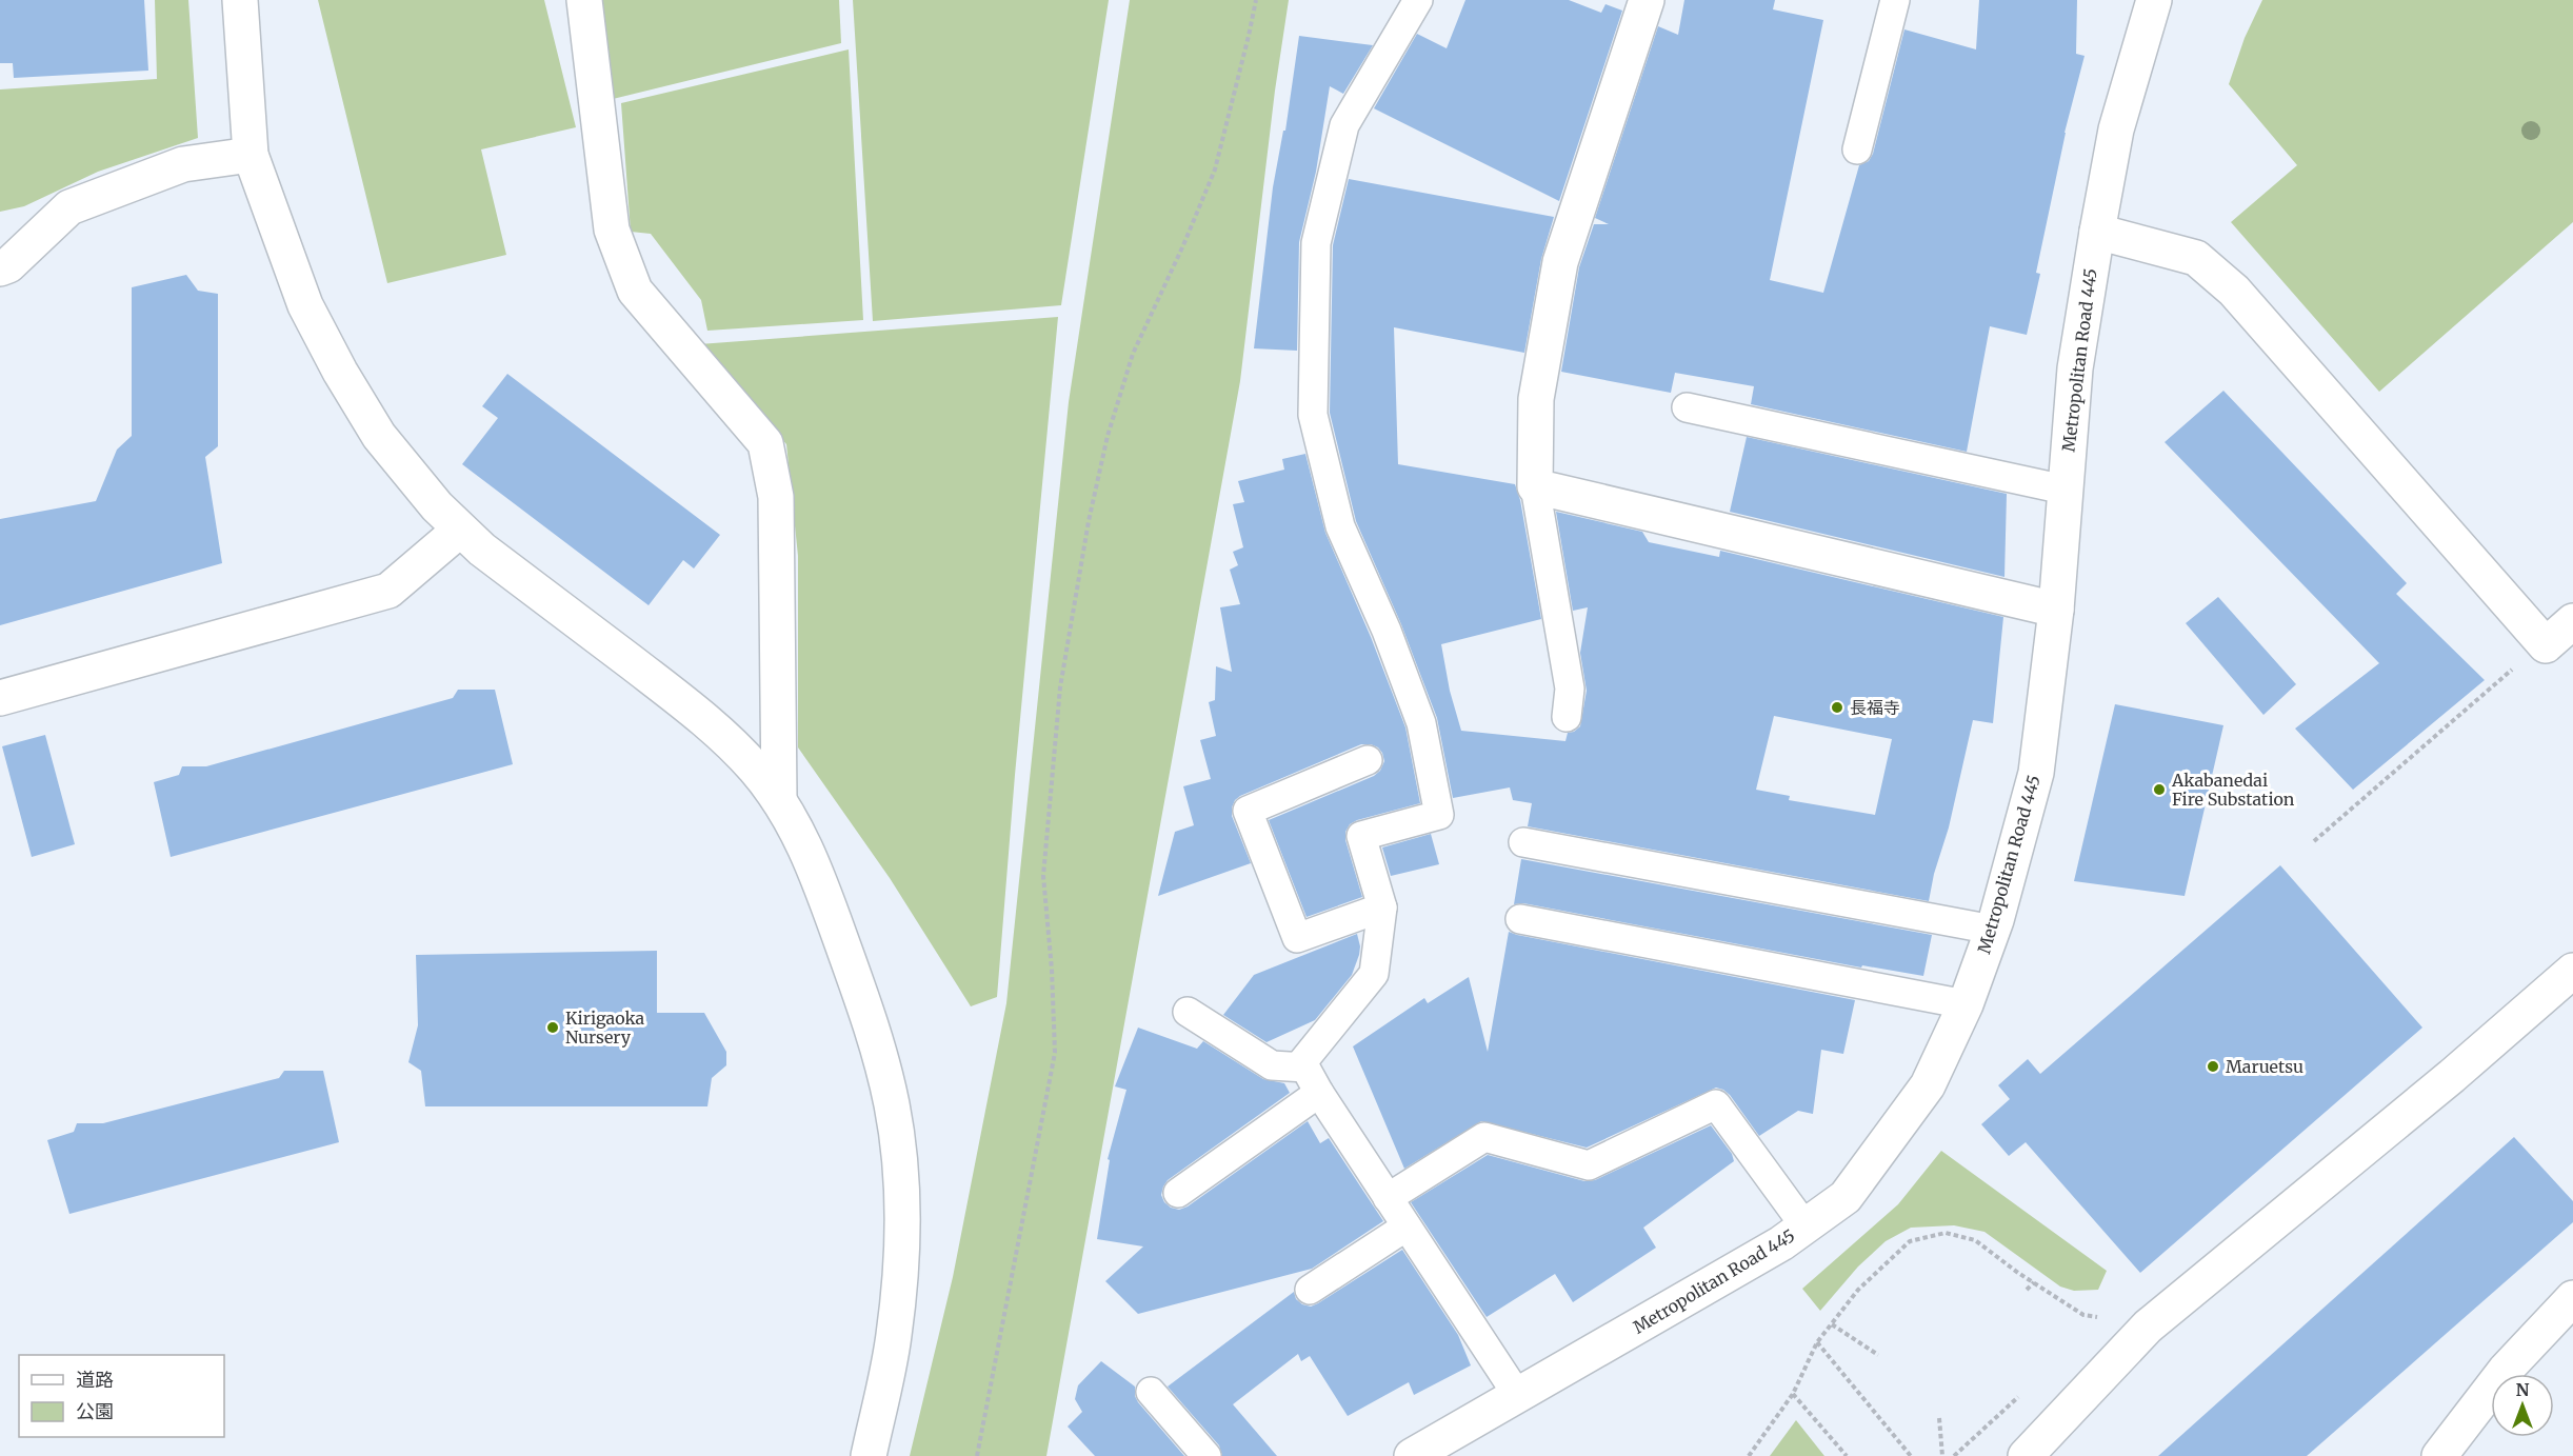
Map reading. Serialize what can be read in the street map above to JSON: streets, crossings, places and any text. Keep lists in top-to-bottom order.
{
  "streets": {
    "street": ["Metropolitan Road 445"]
  },
  "places": [
    "長福寺",
    "Akabanedai Fire Substation",
    "Kirigaoka Nursery",
    "Maruetsu"
  ],
  "legend": ["道路", "公園"],
  "north": "top"
}
